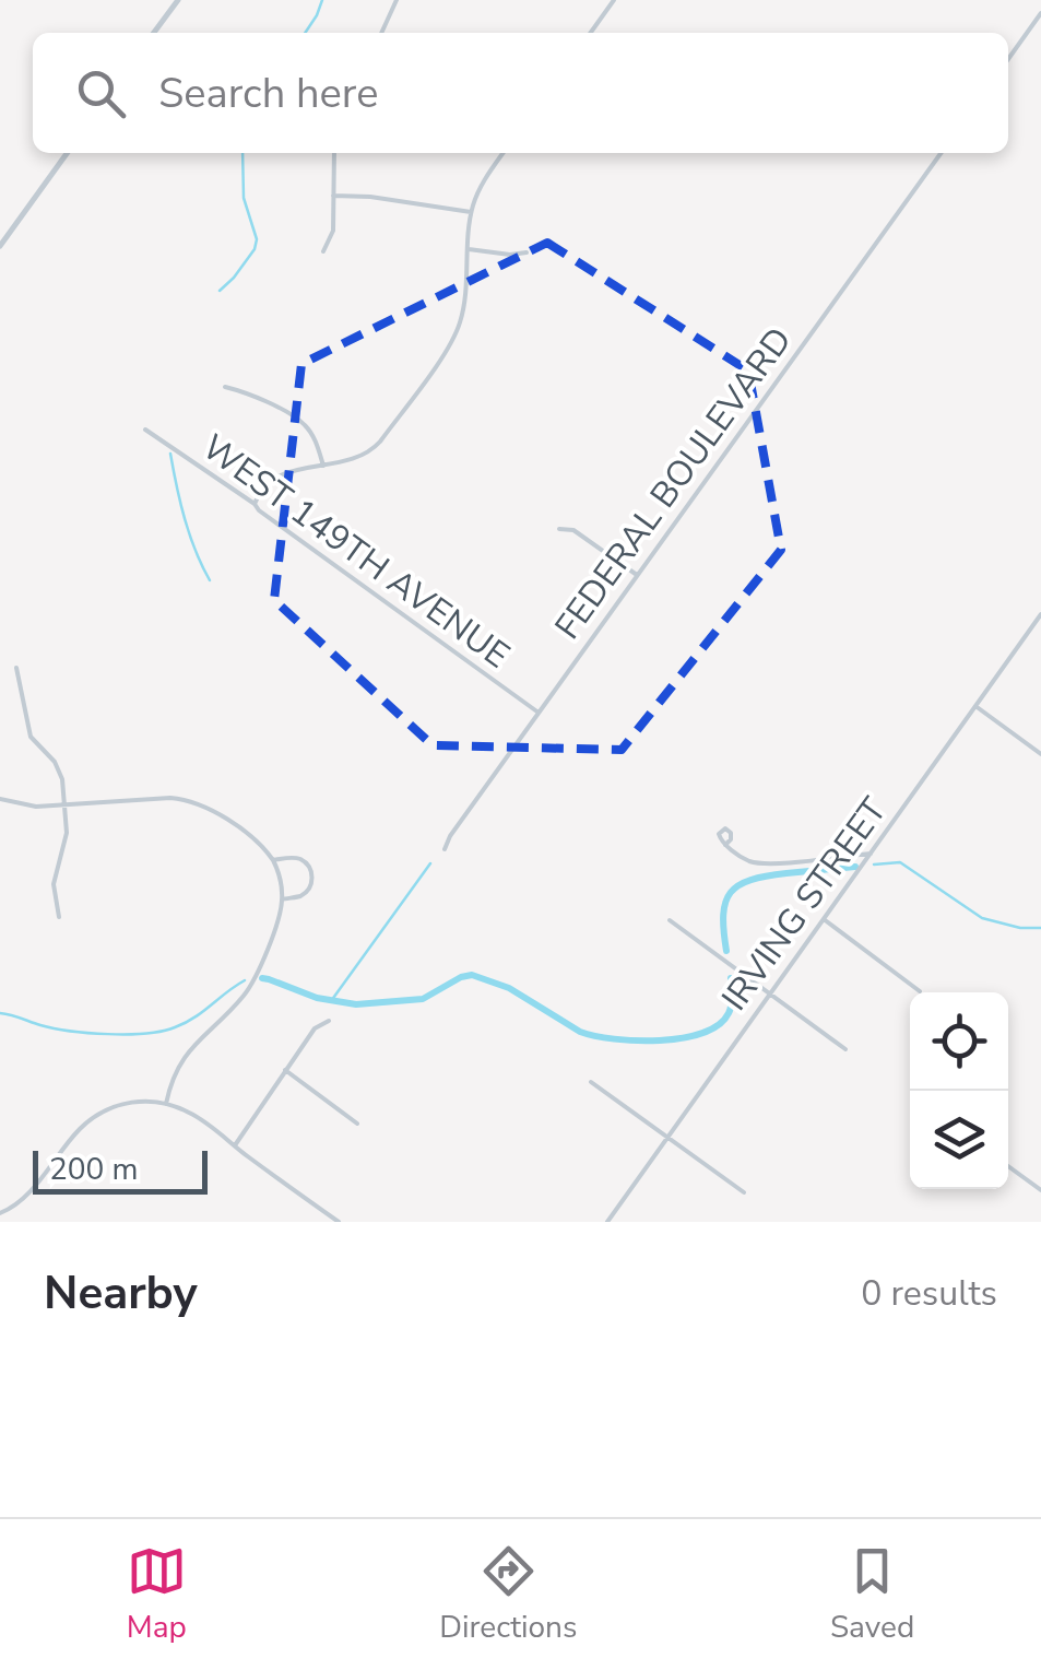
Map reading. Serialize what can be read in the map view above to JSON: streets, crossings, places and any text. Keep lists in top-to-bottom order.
{
  "streets": {
    "street": ["FEDERAL BOULEVARD", "WEST 149TH AVENUE", "IRVING STREET"]
  },
  "crossings": [
    ["FEDERAL BOULEVARD", "WEST 149TH AVENUE"]
  ],
  "scale_bar": "200 m",
  "page": {
    "search": "Search here",
    "scale": "200 m",
    "heading": ["Nearby", "0 results"],
    "nav": ["Map", "Directions", "Saved"]
  }
}
